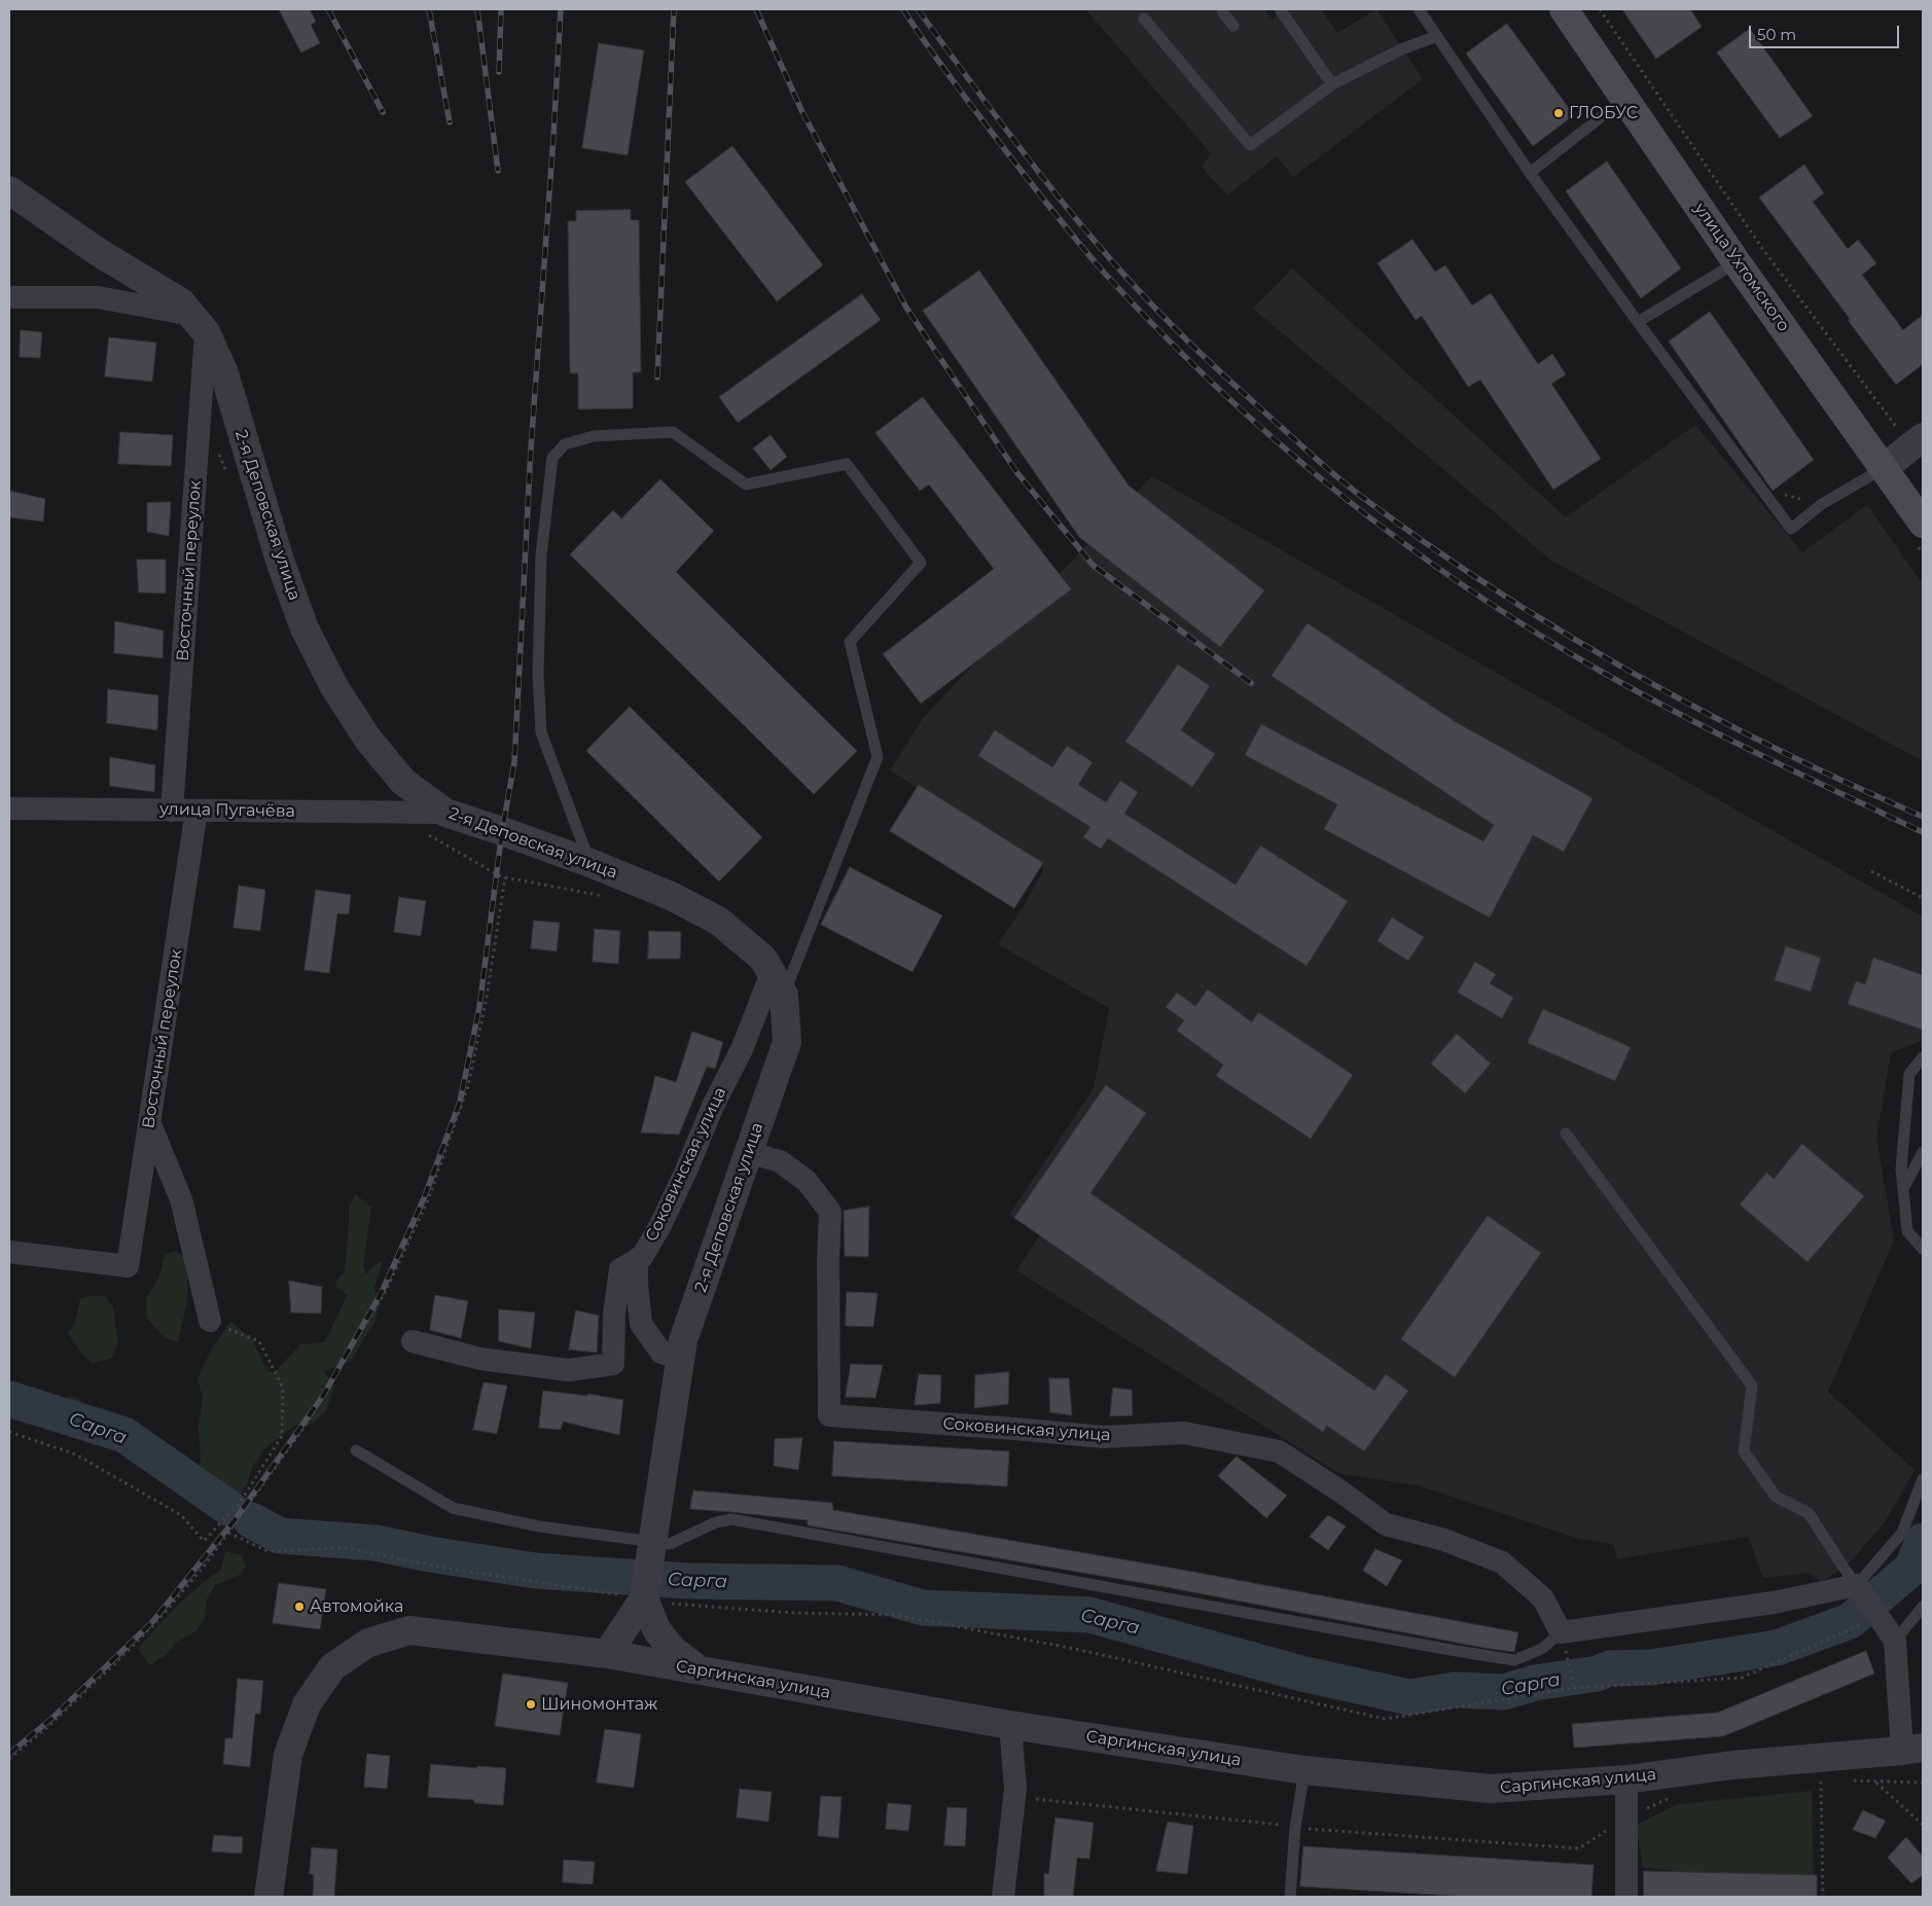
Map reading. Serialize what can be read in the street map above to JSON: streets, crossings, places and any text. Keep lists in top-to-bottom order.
{
  "streets": {
    "main road": ["улица Ухтомского"],
    "street": [
      "2-я Деповская улица",
      "Восточный переулок",
      "улица Пугачёва",
      "Соковинская улица",
      "Саргинская улица"
    ]
  },
  "crossings": [
    ["2-я Деповская улица", "Восточный переулок"],
    ["2-я Деповская улица", "улица Пугачёва"],
    ["2-я Деповская улица", "Соковинская улица"],
    ["Восточный переулок", "улица Пугачёва"]
  ],
  "water": ["Сарга"],
  "places": ["ГЛОБУС", "Автомойка", "Шиномонтаж"],
  "scale_bar": "50 m"
}
